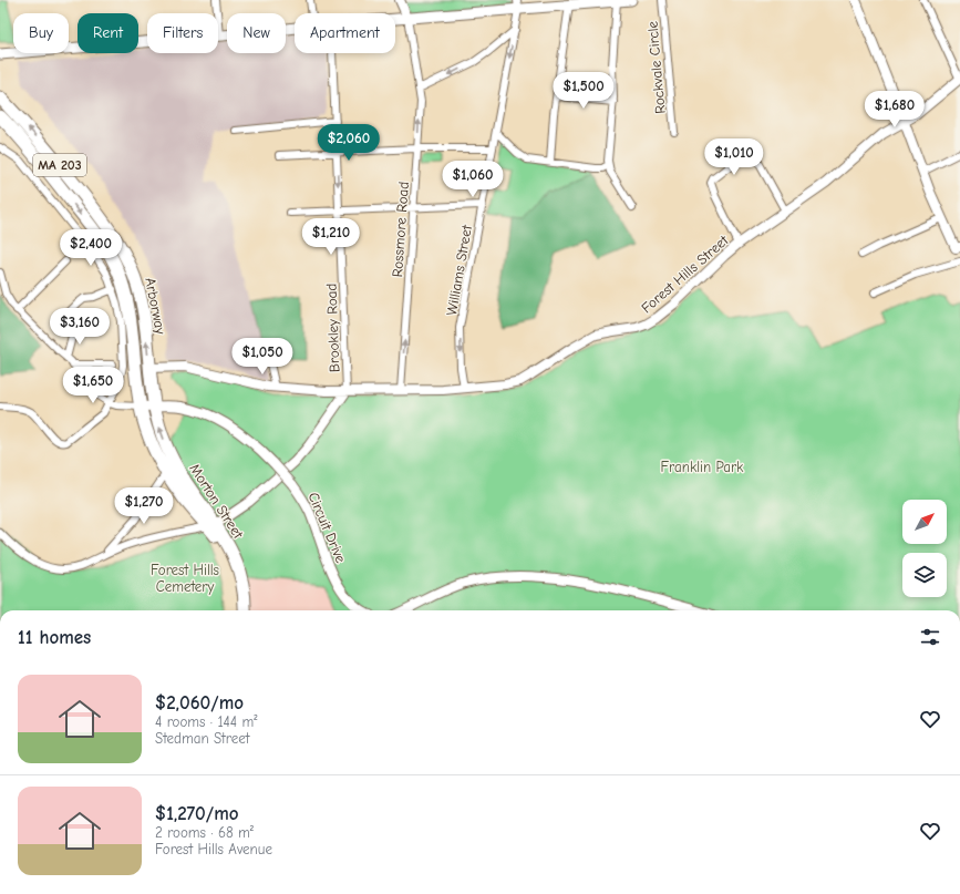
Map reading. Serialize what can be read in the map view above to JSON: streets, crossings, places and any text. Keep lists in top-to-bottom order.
{
  "streets": {
    "highway": ["MA 203", "Arborway", "Morton Street"],
    "street": [
      "Rockvale Circle",
      "Rossmore Road",
      "Williams Street",
      "Forest Hills Street",
      "Brookley Road",
      "Circuit Drive"
    ]
  },
  "crossings": [
    ["Rossmore Road", "Forest Hills Street"],
    ["Williams Street", "Forest Hills Street"],
    ["Forest Hills Street", "Arborway"],
    ["Forest Hills Street", "Brookley Road"],
    ["Arborway", "Morton Street"],
    ["Arborway", "Circuit Drive"],
    ["Morton Street", "Circuit Drive"]
  ],
  "one_way": ["Rossmore Road"],
  "parks": ["Franklin Park", "Forest Hills Cemetery"],
  "north": "top right",
  "page": {
    "chip": [
      "Buy",
      "Rent",
      "Filters",
      "New",
      "Apartment"
    ],
    "price": [
      "$1,500",
      "$1,680",
      "$2,060",
      "$1,010",
      "$1,060",
      "$1,210",
      "$2,400",
      "$3,160",
      "$1,050",
      "$1,650",
      "$1,270"
    ],
    "heading": "11 homes",
    "list": [
      {
        "name": "$2,060/mo",
        "note": "4 rooms · 144 m² · Stedman Street"
      },
      {
        "name": "$1,270/mo",
        "note": "2 rooms · 68 m² · Forest Hills Avenue"
      }
    ]
  }
}
